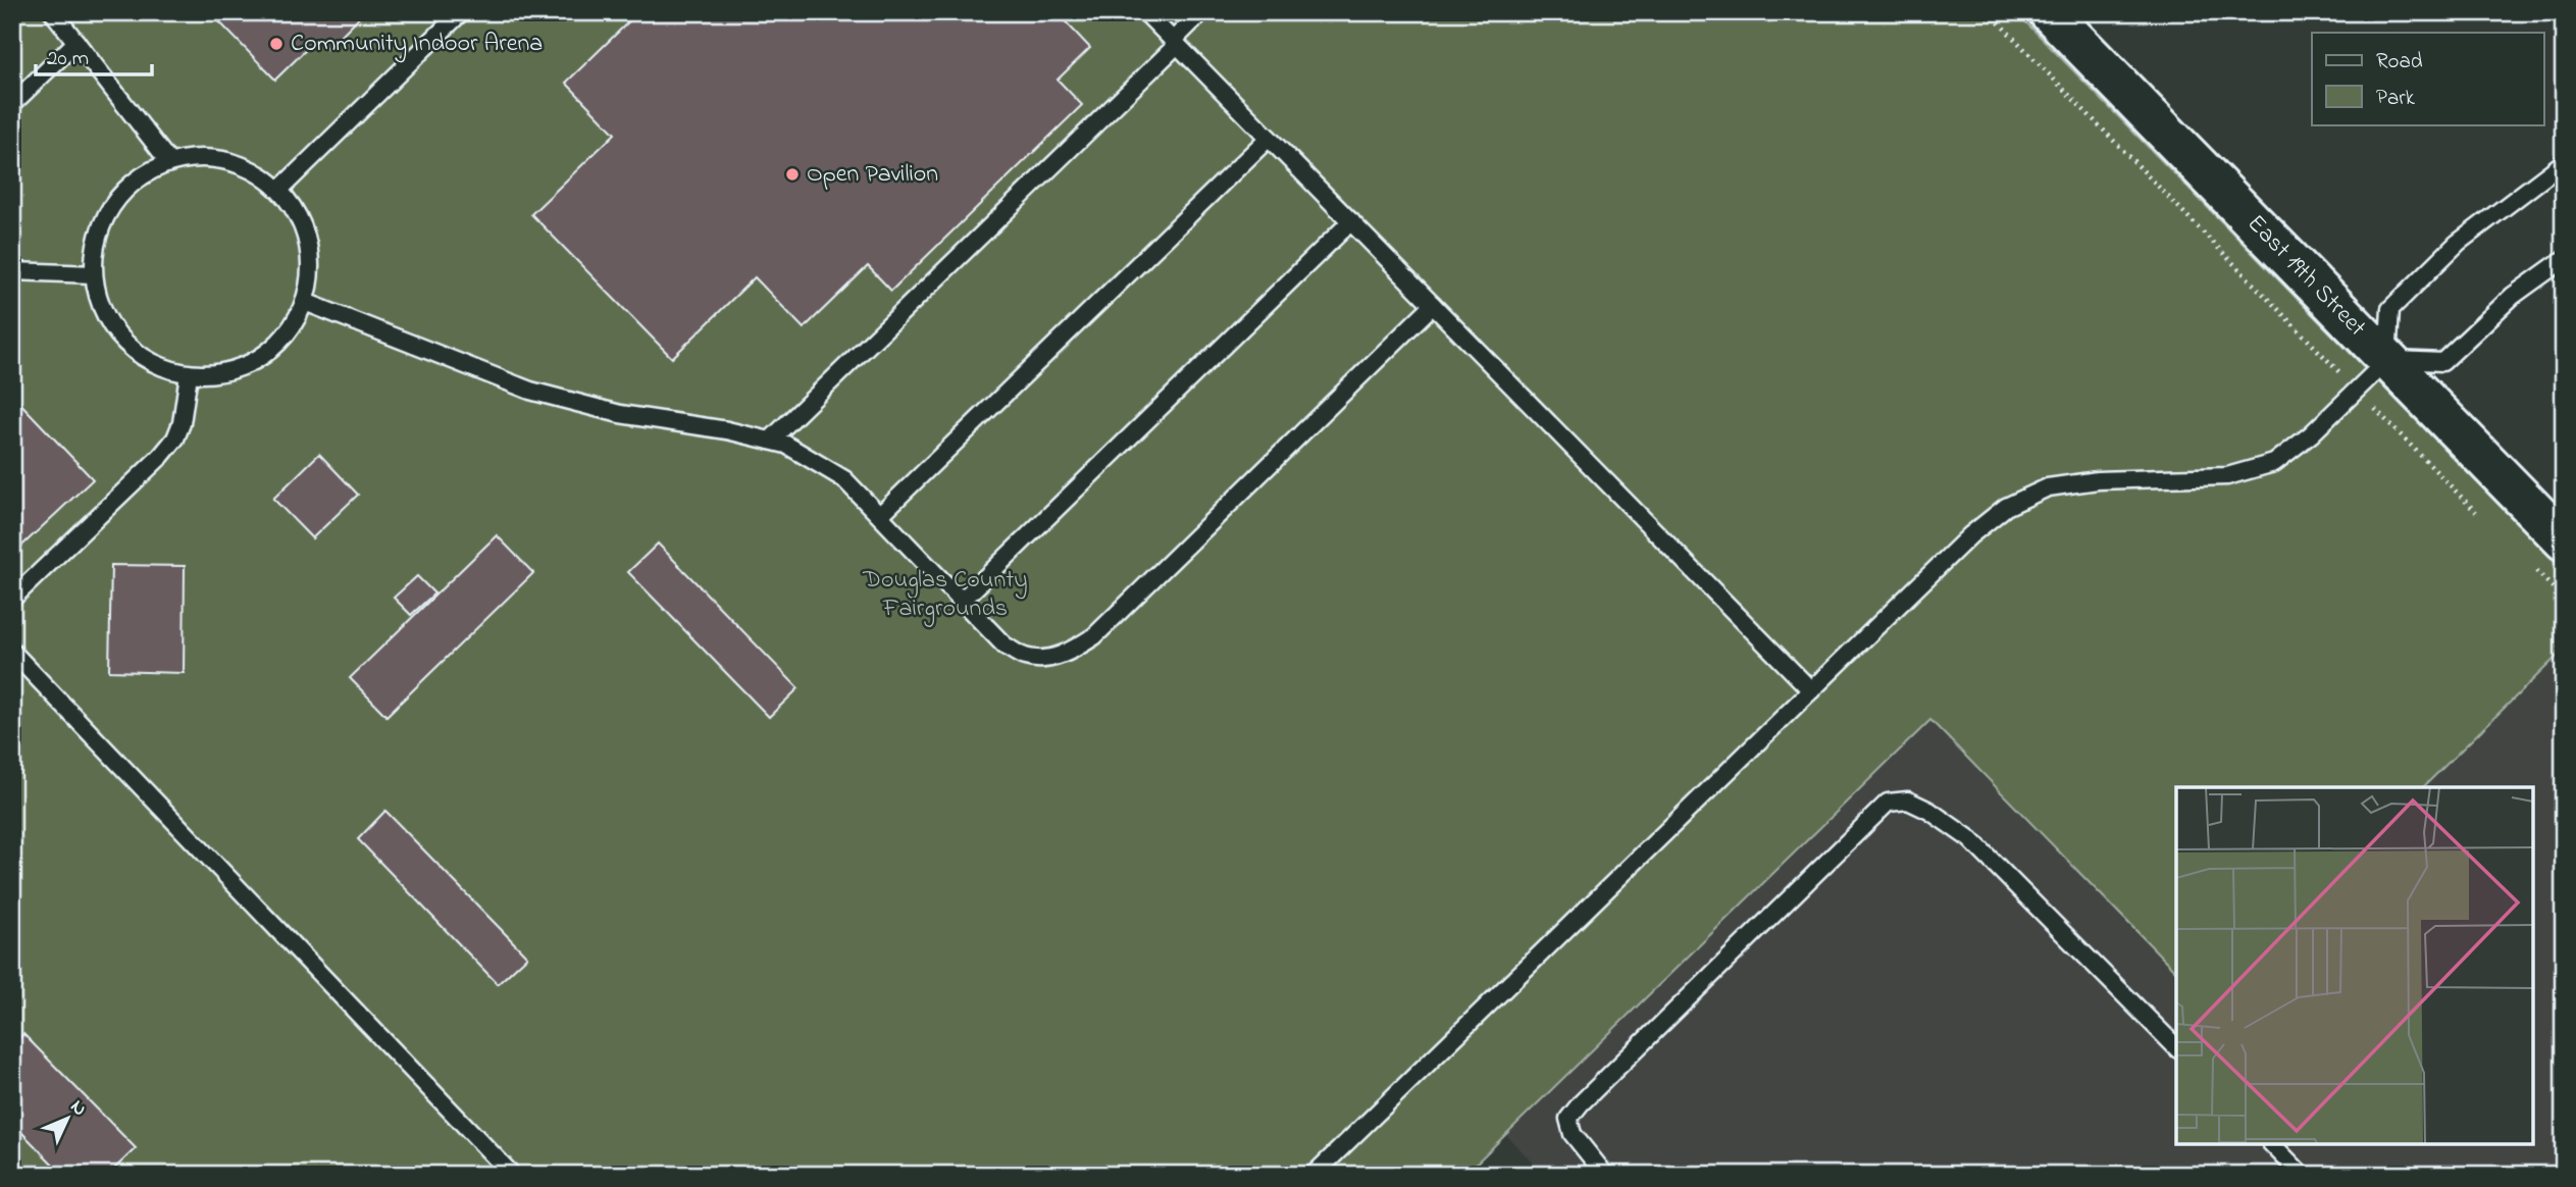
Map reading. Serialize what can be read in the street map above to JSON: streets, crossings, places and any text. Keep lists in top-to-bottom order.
{
  "streets": {
    "street": ["East 19th Street"]
  },
  "parks": ["Douglas County Fairgrounds"],
  "places": ["Community Indoor Arena", "Open Pavilion"],
  "legend": ["Road", "Park"],
  "scale_bar": "20 m",
  "north": "top right"
}
